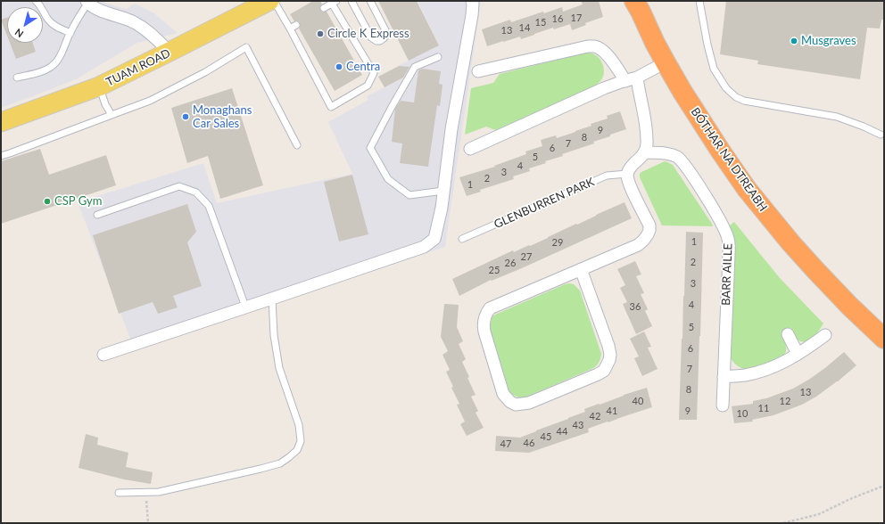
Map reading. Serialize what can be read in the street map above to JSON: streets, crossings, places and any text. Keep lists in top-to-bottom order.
{
  "streets": {
    "highway": ["BÓTHAR NA DTREABH"],
    "main road": ["TUAM ROAD"],
    "street": ["BARR AILLE"],
    "lane": ["GLENBURREN PARK"]
  },
  "places": [
    "Circle K Express",
    "Musgraves",
    "Centra",
    "Monaghans Car Sales",
    "CSP Gym"
  ],
  "house_numbers": [
    "17",
    "16",
    "15",
    "14",
    "13",
    "9",
    "8",
    "7",
    "6",
    "5",
    "4",
    "3",
    "2",
    "1",
    "1",
    "29",
    "27",
    "2",
    "26",
    "25",
    "3",
    "4",
    "36",
    "5",
    "6",
    "7",
    "8",
    "13",
    "40",
    "12",
    "11",
    "41",
    "9",
    "10",
    "42",
    "43",
    "44",
    "45",
    "46",
    "47"
  ],
  "north": "bottom left"
}
